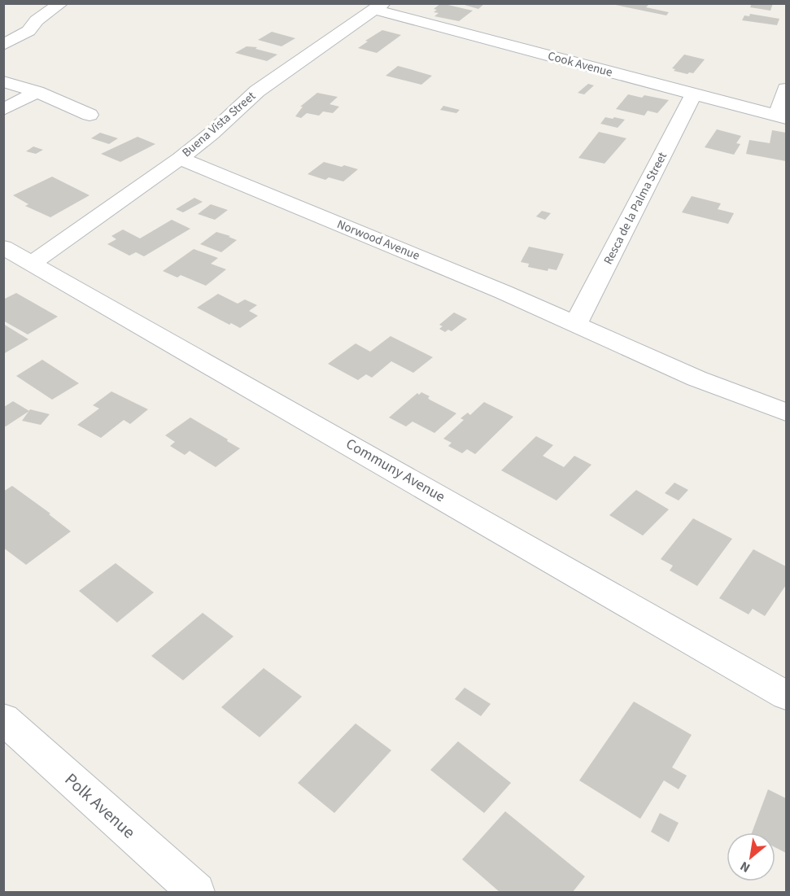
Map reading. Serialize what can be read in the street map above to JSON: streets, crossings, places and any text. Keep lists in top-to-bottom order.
{
  "streets": {
    "street": [
      "Cook Avenue",
      "Buena Vista Street",
      "Resca de la Palma Street",
      "Norwood Avenue",
      "Communy Avenue",
      "Polk Avenue"
    ]
  },
  "crossings": [
    ["Cook Avenue", "Buena Vista Street"],
    ["Cook Avenue", "Resca de la Palma Street"],
    ["Buena Vista Street", "Norwood Avenue"],
    ["Buena Vista Street", "Communy Avenue"],
    ["Resca de la Palma Street", "Norwood Avenue"]
  ],
  "north": "bottom left"
}
